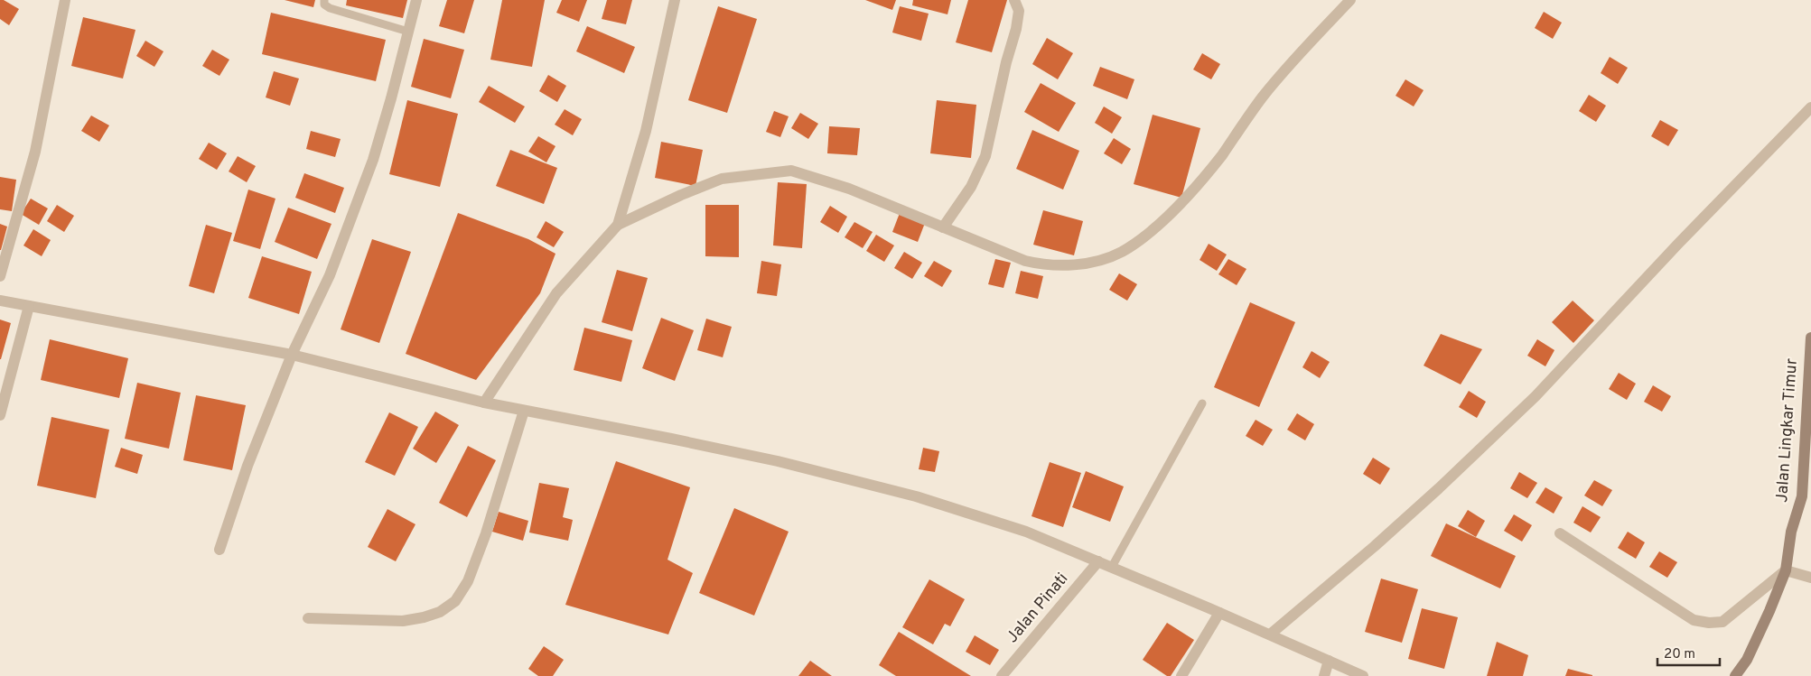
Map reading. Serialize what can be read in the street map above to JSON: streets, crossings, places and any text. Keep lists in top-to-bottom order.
{
  "streets": {
    "main road": ["Jalan Lingkar Timur"],
    "street": ["Jalan Pinati"]
  },
  "scale_bar": "20 m"
}
